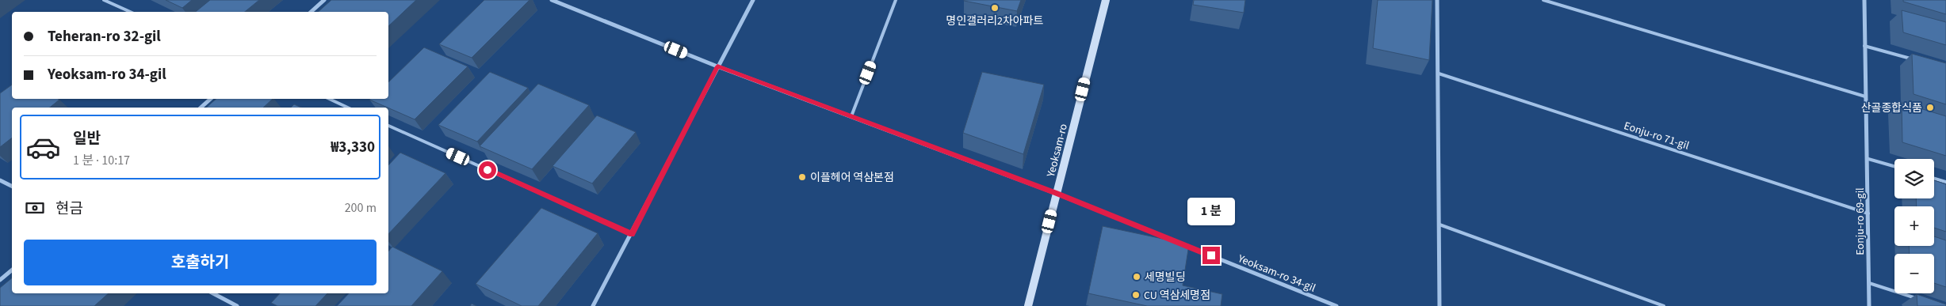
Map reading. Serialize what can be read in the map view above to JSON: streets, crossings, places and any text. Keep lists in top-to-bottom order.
{
  "streets": {
    "main road": ["Yeoksam-ro"],
    "street": ["Eonju-ro 69-gil", "Yeoksam-ro 34-gil"],
    "lane": ["Eonju-ro 71-gil"]
  },
  "crossings": [
    ["Eonju-ro 71-gil", "Eonju-ro 69-gil"],
    ["Yeoksam-ro", "Yeoksam-ro 34-gil"]
  ],
  "places": [
    "명인갤러리2차아파트",
    "산골종합식품",
    "이플헤어 역삼본점",
    "세명빌딩",
    "CU 역삼세명점"
  ],
  "page": {
    "banner": ["Teheran-ro 32-gil", "Yeoksam-ro 34-gil"],
    "list": [
      {
        "name": "일반",
        "note": "1 분 · 10:17",
        "value": "₩3,330"
      }
    ],
    "map_buttons": ["+", "−"],
    "pay": ["현금", "200 m"],
    "bubble": "1 분",
    "buttons": "호출하기"
  }
}
